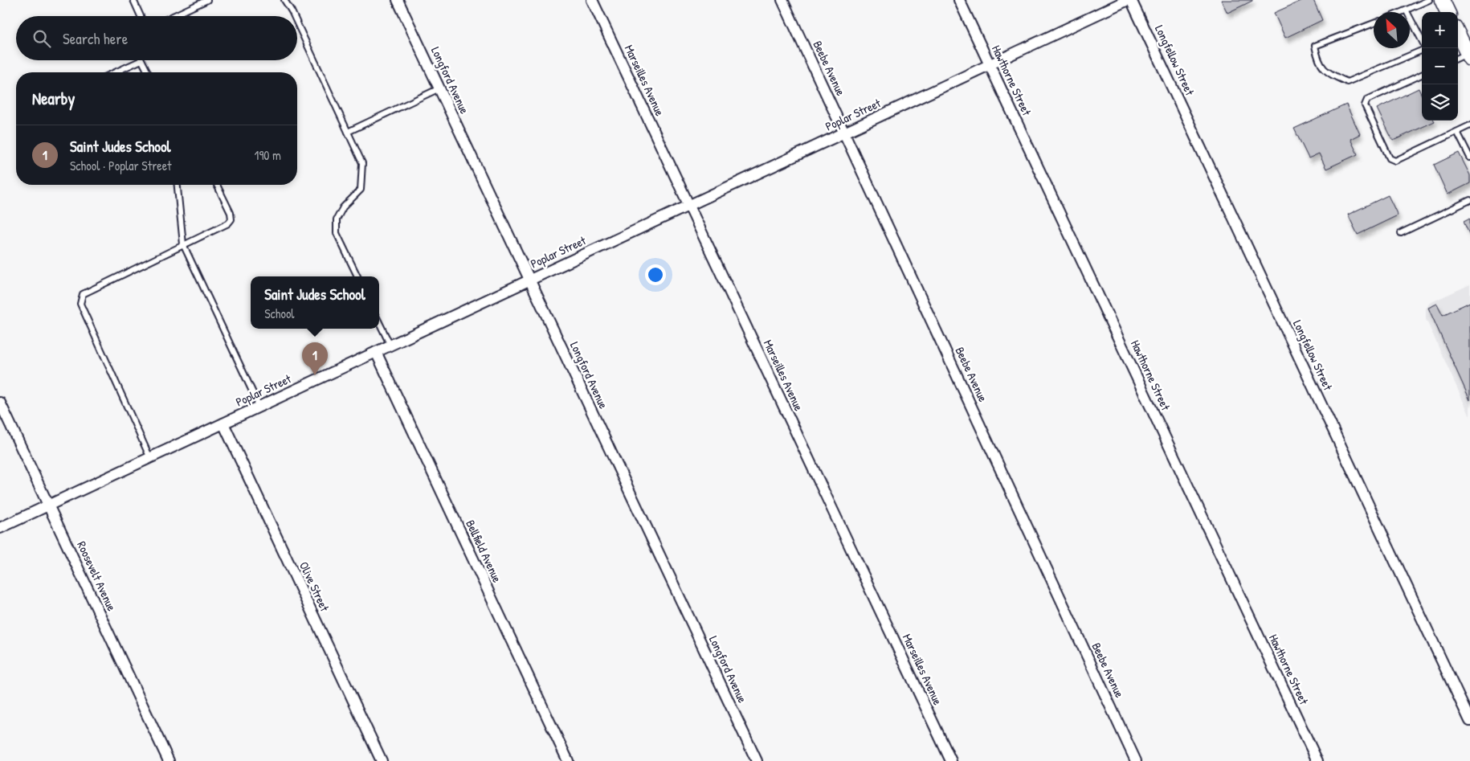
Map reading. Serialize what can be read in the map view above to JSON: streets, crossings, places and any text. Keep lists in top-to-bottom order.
{
  "streets": {
    "street": [
      "Longfellow Street",
      "Beebe Avenue",
      "Longford Avenue",
      "Marseilles Avenue",
      "Hawthorne Street",
      "Poplar Street",
      "Bellfield Avenue",
      "Roosevelt Avenue",
      "Olive Street"
    ]
  },
  "crossings": [
    ["Beebe Avenue", "Poplar Street"],
    ["Longford Avenue", "Poplar Street"],
    ["Marseilles Avenue", "Poplar Street"],
    ["Hawthorne Street", "Poplar Street"],
    ["Poplar Street", "Bellfield Avenue"],
    ["Poplar Street", "Roosevelt Avenue"],
    ["Poplar Street", "Olive Street"]
  ],
  "north": "top left",
  "page": {
    "map_buttons": ["+", "−"],
    "search": "Search here",
    "heading": "Nearby",
    "list": [
      {
        "mark": "1",
        "name": "Saint Judes School",
        "note": "School · Poplar Street",
        "value": "190 m"
      }
    ],
    "popup": ["Saint Judes School", "School"],
    "pins": "1"
  }
}
